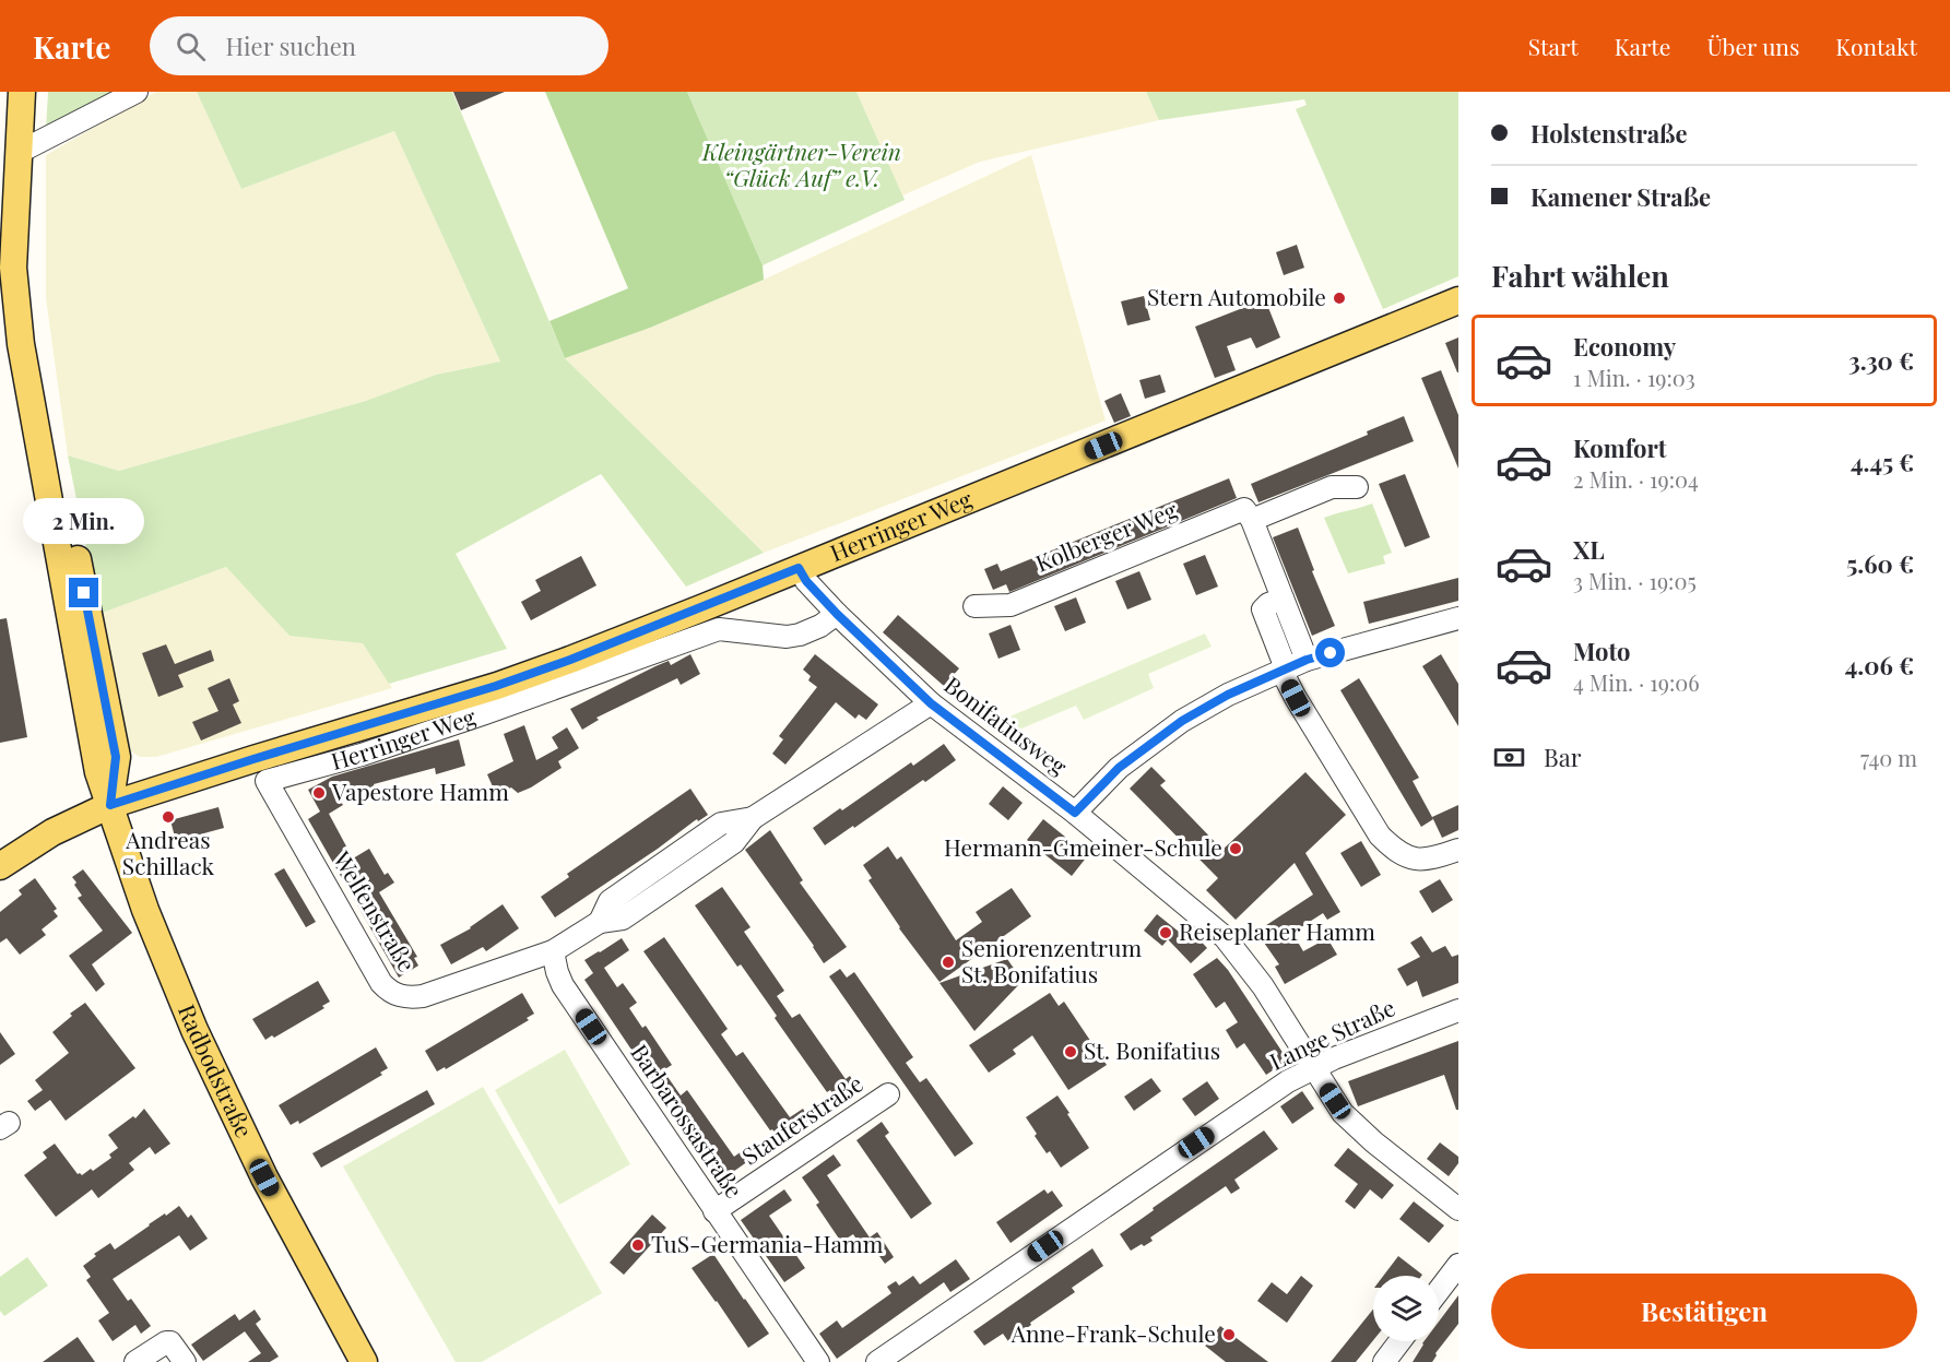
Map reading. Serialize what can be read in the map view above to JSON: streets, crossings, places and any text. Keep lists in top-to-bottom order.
{
  "streets": {
    "main road": ["Herringer Weg", "Radbodstraße"],
    "street": [
      "Kolberger Weg",
      "Bonifatiusweg",
      "Welfenstraße",
      "Lange Straße",
      "Stauferstraße",
      "Barbarossastraße"
    ]
  },
  "crossings": [
    ["Herringer Weg", "Bonifatiusweg"],
    ["Herringer Weg", "Welfenstraße"],
    ["Herringer Weg", "Radbodstraße"],
    ["Bonifatiusweg", "Lange Straße"],
    ["Welfenstraße", "Barbarossastraße"],
    ["Stauferstraße", "Barbarossastraße"]
  ],
  "parks": ["Kleingärtner-Verein “Glück Auf” e.V."],
  "places": [
    "Stern Automobile",
    "Vapestore Hamm",
    "Andreas Schillack",
    "Hermann-Gmeiner-Schule",
    "Reiseplaner Hamm",
    "Seniorenzentrum St. Bonifatius",
    "St. Bonifatius",
    "TuS-Germania-Hamm",
    "Anne-Frank-Schule"
  ],
  "page": {
    "header": "Karte",
    "search": "Hier suchen",
    "nav": [
      "Start",
      "Karte",
      "Über uns",
      "Kontakt"
    ],
    "banner": ["Holstenstraße", "Kamener Straße"],
    "heading": "Fahrt wählen",
    "list": [
      {
        "name": "Economy",
        "note": "1 Min. · 19:03",
        "value": "3.30 €"
      },
      {
        "name": "Komfort",
        "note": "2 Min. · 19:04",
        "value": "4.45 €"
      },
      {
        "name": "XL",
        "note": "3 Min. · 19:05",
        "value": "5.60 €"
      },
      {
        "name": "Moto",
        "note": "4 Min. · 19:06",
        "value": "4.06 €"
      }
    ],
    "bubble": "2 Min.",
    "pay": ["Bar", "740 m"],
    "buttons": "Bestätigen"
  }
}
